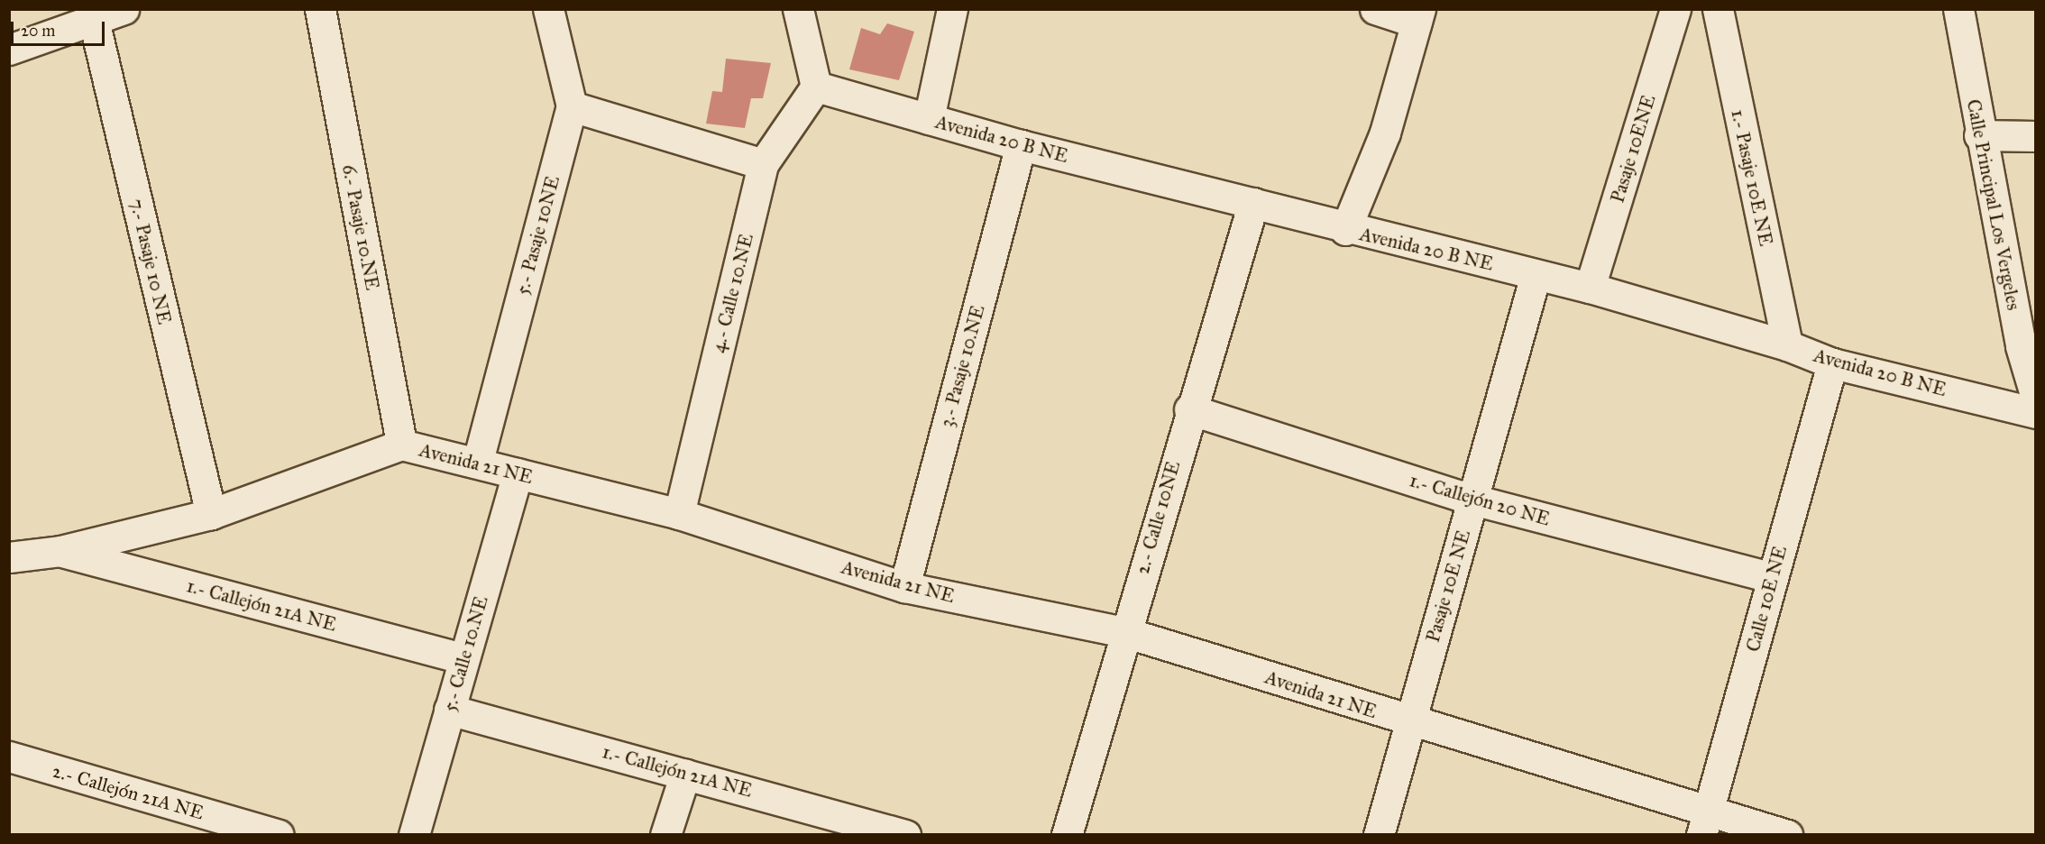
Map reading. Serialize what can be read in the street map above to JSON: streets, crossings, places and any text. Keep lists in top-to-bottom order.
{
  "streets": {
    "street": [
      "Avenida 20 B NE",
      "Pasaje 10ENE",
      "1.- Pasaje 10E NE",
      "Calle Principal Los Vergeles",
      "6.- Pasaje 10.NE",
      "5.- Pasaje 10NE",
      "7.- Pasaje 10 NE",
      "4.- Calle 10.NE",
      "3.- Pasaje 10.NE",
      "Avenida 21 NE",
      "1.- Callejón 20 NE",
      "2.- Calle 10NE",
      "Pasaje 10E NE",
      "Calle 10E NE",
      "1.- Callejón 21A NE",
      "5.- Calle 10.NE",
      "2.- Callejón 21A NE"
    ]
  },
  "crossings": [
    ["Avenida 20 B NE", "Pasaje 10ENE"],
    ["Avenida 20 B NE", "1.- Pasaje 10E NE"],
    ["Avenida 20 B NE", "4.- Calle 10.NE"],
    ["Avenida 20 B NE", "3.- Pasaje 10.NE"],
    ["Avenida 20 B NE", "2.- Calle 10NE"],
    ["Avenida 20 B NE", "Pasaje 10E NE"],
    ["Avenida 20 B NE", "Calle 10E NE"],
    ["6.- Pasaje 10.NE", "Avenida 21 NE"],
    ["5.- Pasaje 10NE", "Avenida 21 NE"],
    ["7.- Pasaje 10 NE", "Avenida 21 NE"],
    ["4.- Calle 10.NE", "Avenida 21 NE"],
    ["3.- Pasaje 10.NE", "Avenida 21 NE"],
    ["Avenida 21 NE", "2.- Calle 10NE"],
    ["Avenida 21 NE", "Pasaje 10E NE"],
    ["Avenida 21 NE", "Calle 10E NE"],
    ["Avenida 21 NE", "1.- Callejón 21A NE"],
    ["Avenida 21 NE", "5.- Calle 10.NE"],
    ["1.- Callejón 20 NE", "2.- Calle 10NE"],
    ["1.- Callejón 20 NE", "Pasaje 10E NE"],
    ["1.- Callejón 20 NE", "Calle 10E NE"],
    ["1.- Callejón 21A NE", "5.- Calle 10.NE"]
  ],
  "scale_bar": "20 m"
}
